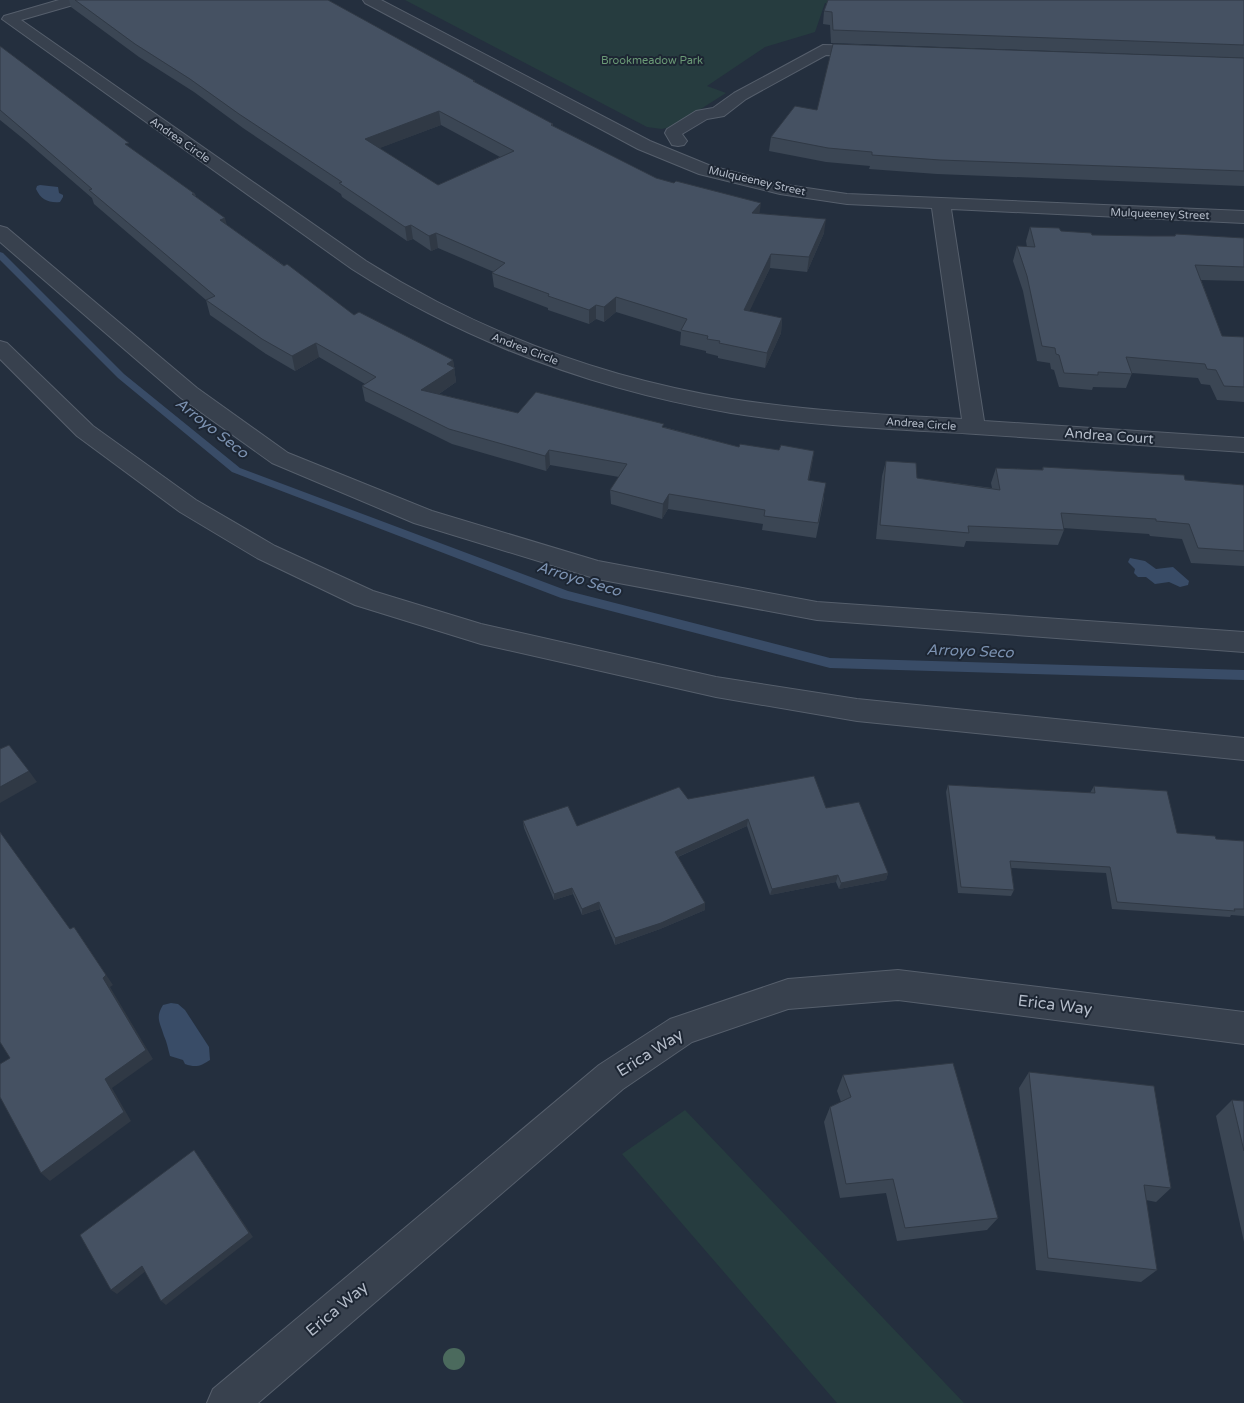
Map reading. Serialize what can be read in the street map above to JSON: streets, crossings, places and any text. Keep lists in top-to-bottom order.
{
  "streets": {
    "street": [
      "Andrea Circle",
      "Mulqueeney Street",
      "Andrea Court",
      "Erica Way"
    ]
  },
  "crossings": [
    ["Andrea Circle", "Mulqueeney Street"],
    ["Andrea Circle", "Andrea Court"]
  ],
  "water": ["Arroyo Seco"],
  "parks": ["Brookmeadow Park"]
}
